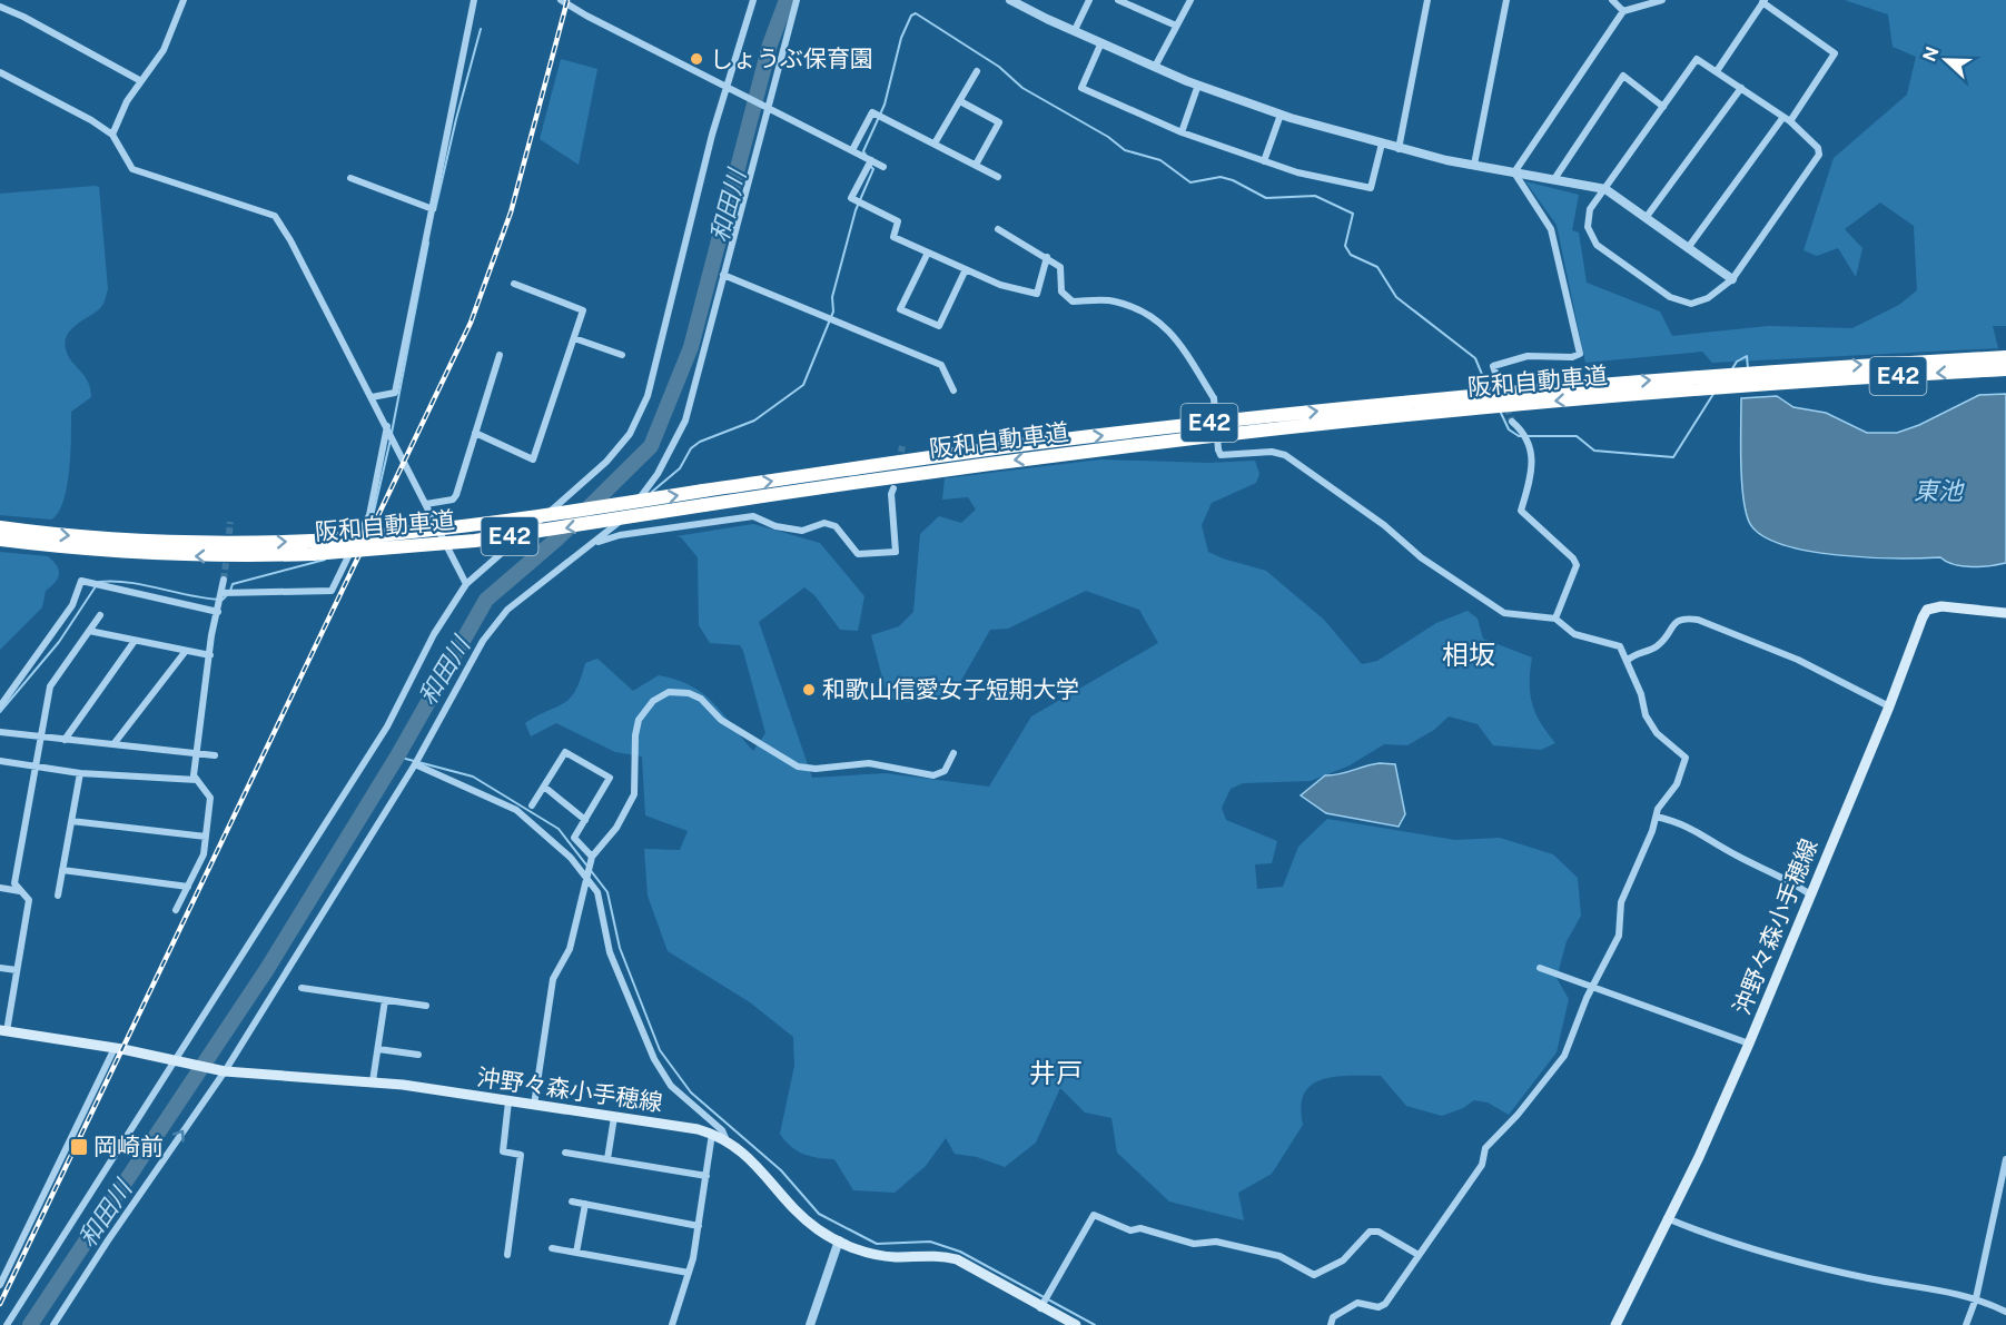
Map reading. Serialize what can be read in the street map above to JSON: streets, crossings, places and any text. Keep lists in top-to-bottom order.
{
  "streets": {
    "highway": ["E42", "阪和自動車道"],
    "main road": ["沖野々森小手穂線"]
  },
  "districts": ["相坂", "井戸"],
  "water": ["和田川", "東池"],
  "places": {
    "other": ["しょうぶ保育園", "和歌山信愛女子短期大学"],
    "transit": ["岡崎前"]
  },
  "north": "left"
}
